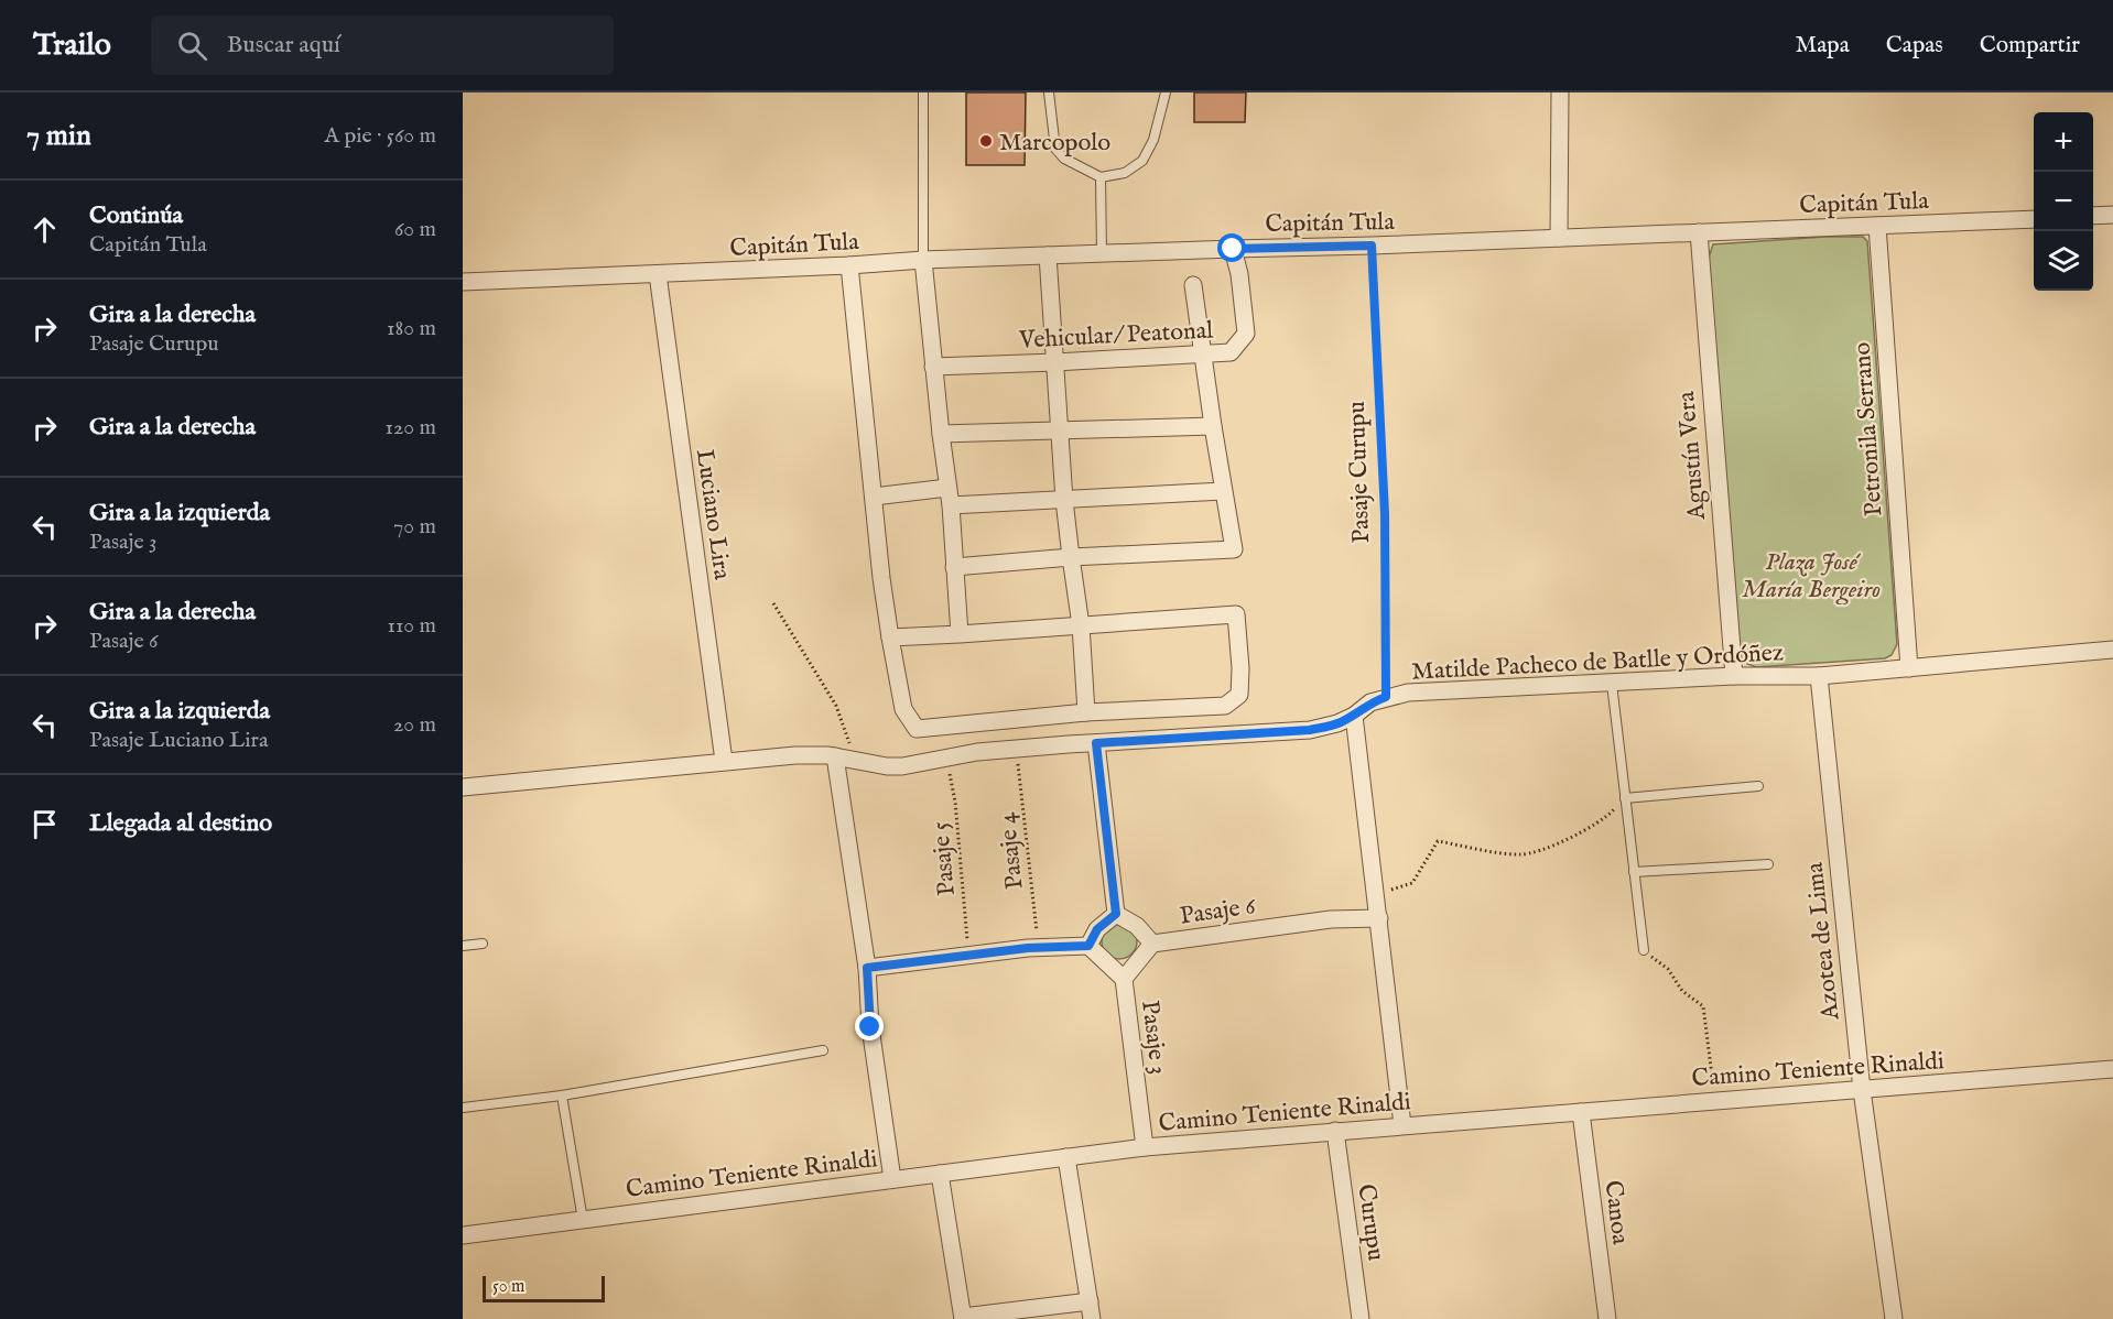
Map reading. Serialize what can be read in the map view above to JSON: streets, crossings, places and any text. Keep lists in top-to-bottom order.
{
  "streets": {
    "street": [
      "Capitán Tula",
      "Vehicular/ Peatonal",
      "Petronila Serrano",
      "Agustín Vera",
      "Luciano Lira",
      "Matilde Pacheco de Batlle y Ordóñez",
      "Pasaje 6",
      "Azotea de Lima",
      "Pasaje 3",
      "Camino Teniente Rinaldi",
      "Canoa",
      "Curupu"
    ],
    "path": ["Pasaje Curupu", "Pasaje 4", "Pasaje 5"]
  },
  "crossings": [
    ["Capitán Tula", "Vehicular/ Peatonal"],
    ["Capitán Tula", "Petronila Serrano"],
    ["Capitán Tula", "Agustín Vera"],
    ["Capitán Tula", "Pasaje Curupu"],
    ["Capitán Tula", "Luciano Lira"],
    ["Petronila Serrano", "Matilde Pacheco de Batlle y Ordóñez"],
    ["Agustín Vera", "Matilde Pacheco de Batlle y Ordóñez"],
    ["Pasaje Curupu", "Matilde Pacheco de Batlle y Ordóñez"],
    ["Luciano Lira", "Matilde Pacheco de Batlle y Ordóñez"],
    ["Matilde Pacheco de Batlle y Ordóñez", "Pasaje 4"],
    ["Matilde Pacheco de Batlle y Ordóñez", "Pasaje 5"],
    ["Matilde Pacheco de Batlle y Ordóñez", "Azotea de Lima"],
    ["Pasaje 6", "Pasaje 3"],
    ["Azotea de Lima", "Camino Teniente Rinaldi"],
    ["Pasaje 3", "Camino Teniente Rinaldi"],
    ["Camino Teniente Rinaldi", "Canoa"],
    ["Camino Teniente Rinaldi", "Curupu"]
  ],
  "parks": ["Plaza José María Bergeiro"],
  "places": ["Marcopolo"],
  "scale_bar": "50 m",
  "page": {
    "header": "Trailo",
    "search": "Buscar aquí",
    "nav": ["Mapa", "Capas", "Compartir"],
    "heading": ["7 min", "A pie · 560 m"],
    "map_buttons": ["+", "−"],
    "list": [
      ["Continúa", "Capitán Tula", "60 m"],
      ["Gira a la derecha", "Pasaje Curupu", "180 m"],
      ["Gira a la derecha", "120 m"],
      ["Gira a la izquierda", "Pasaje 3", "70 m"],
      ["Gira a la derecha", "Pasaje 6", "110 m"],
      ["Gira a la izquierda", "Pasaje Luciano Lira", "20 m"],
      "Llegada al destino"
    ],
    "scale": "50 m"
  }
}
